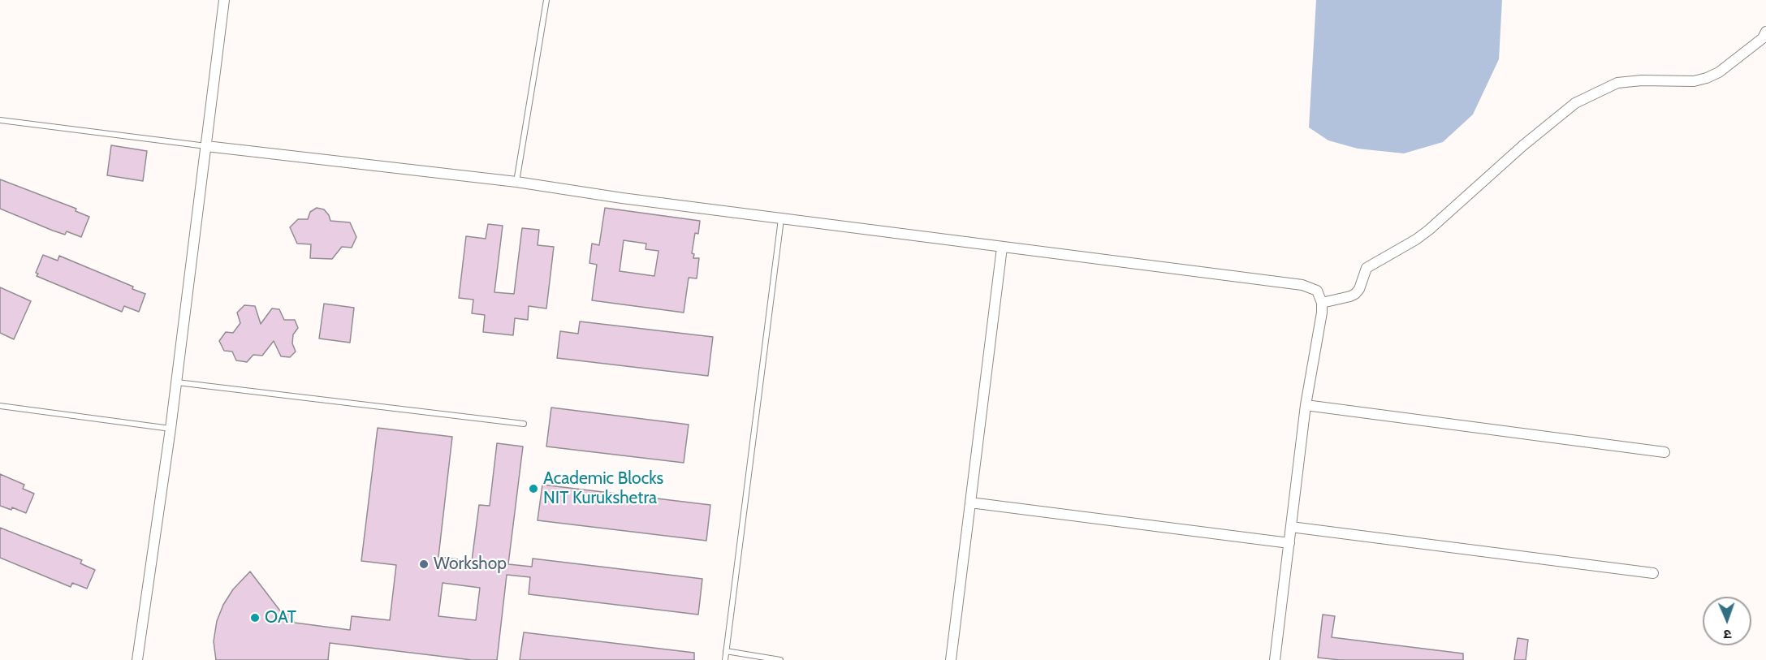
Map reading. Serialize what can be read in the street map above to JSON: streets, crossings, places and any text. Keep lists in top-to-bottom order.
{
  "places": ["Academic Blocks NIT Kurukshetra", "Workshop", "OAT"],
  "north": "bottom"
}
